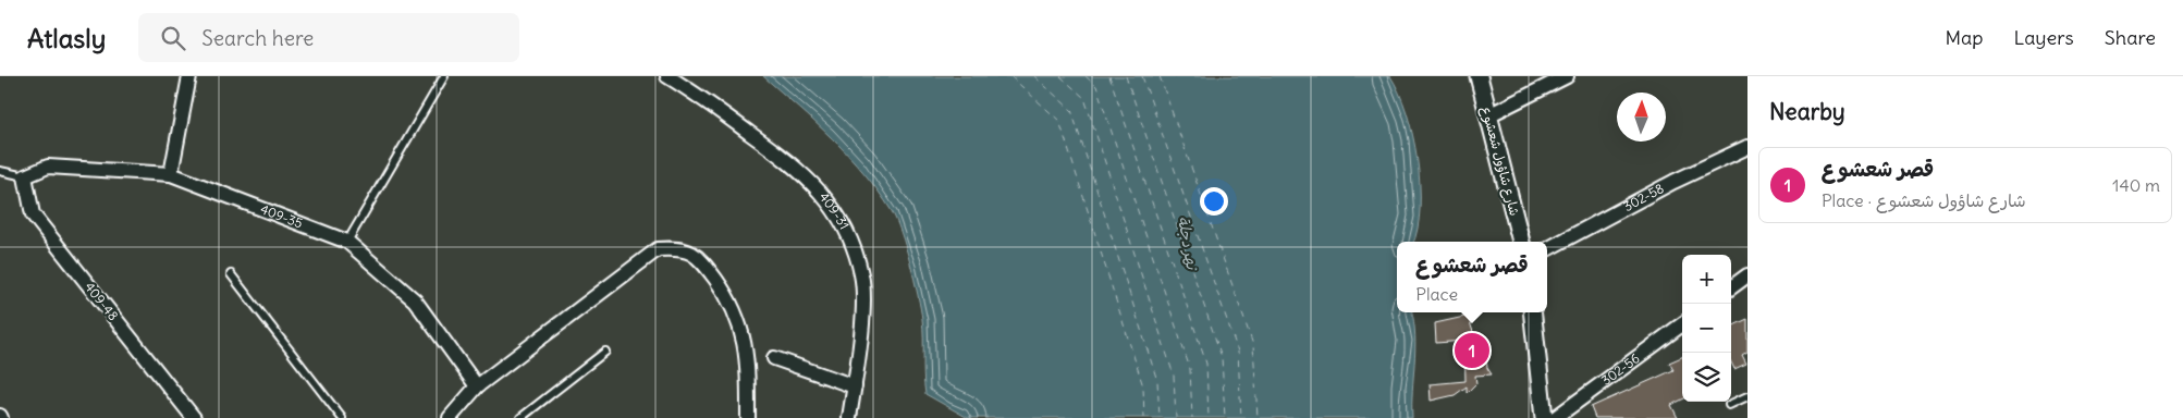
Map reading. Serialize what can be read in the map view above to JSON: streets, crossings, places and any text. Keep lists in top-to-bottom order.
{
  "streets": {
    "street": [
      "شارع شاؤول شعشوع",
      "302-58",
      "409-31",
      "409-35",
      "409-48",
      "302-56"
    ]
  },
  "crossings": [
    ["409-35", "409-48"]
  ],
  "water": ["نهر دجلة"],
  "north": "top",
  "page": {
    "header": "Atlasly",
    "search": "Search here",
    "nav": ["Map", "Layers", "Share"],
    "heading": "Nearby",
    "list": [
      {
        "mark": "1",
        "name": "قصر شعشوع",
        "note": "Place · شارع شاؤول شعشوع",
        "value": "140 m"
      }
    ],
    "popup": ["قصر شعشوع", "Place"],
    "map_buttons": ["+", "−"],
    "pins": "1"
  }
}
